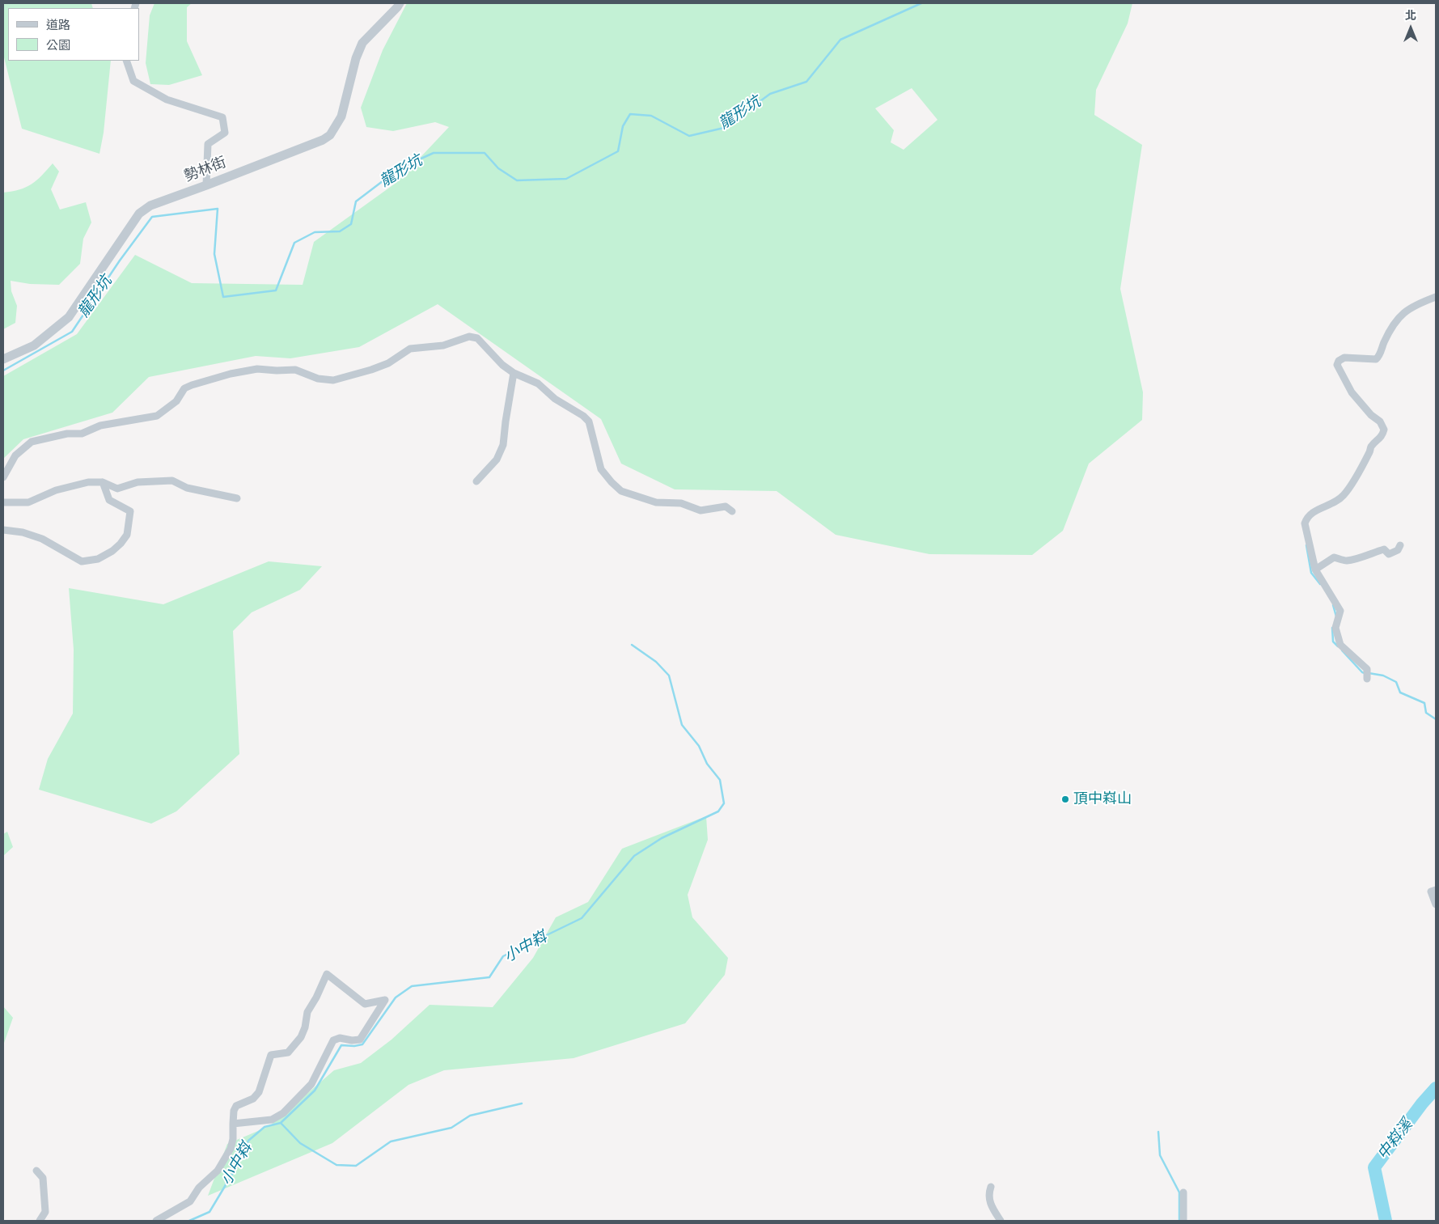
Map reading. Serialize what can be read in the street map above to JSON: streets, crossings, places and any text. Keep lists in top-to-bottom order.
{
  "streets": {
    "street": ["勢林街"]
  },
  "water": ["龍形坑", "小中嵙", "中嵙溪"],
  "places": ["頂中嵙山"],
  "legend": ["道路", "公園"],
  "north": "top"
}
